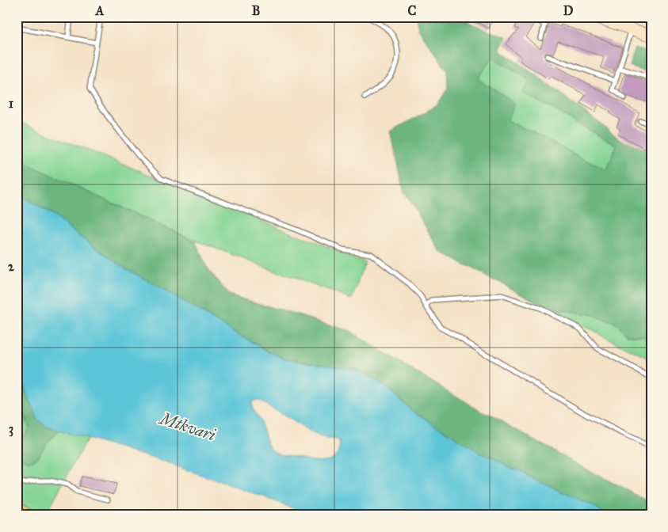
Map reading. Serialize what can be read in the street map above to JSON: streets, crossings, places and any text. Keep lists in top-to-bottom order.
{
  "water": ["Mtkvari"],
  "grid": {
    "columns": [
      "A",
      "B",
      "C",
      "D"
    ],
    "rows": ["1", "2", "3"]
  }
}
